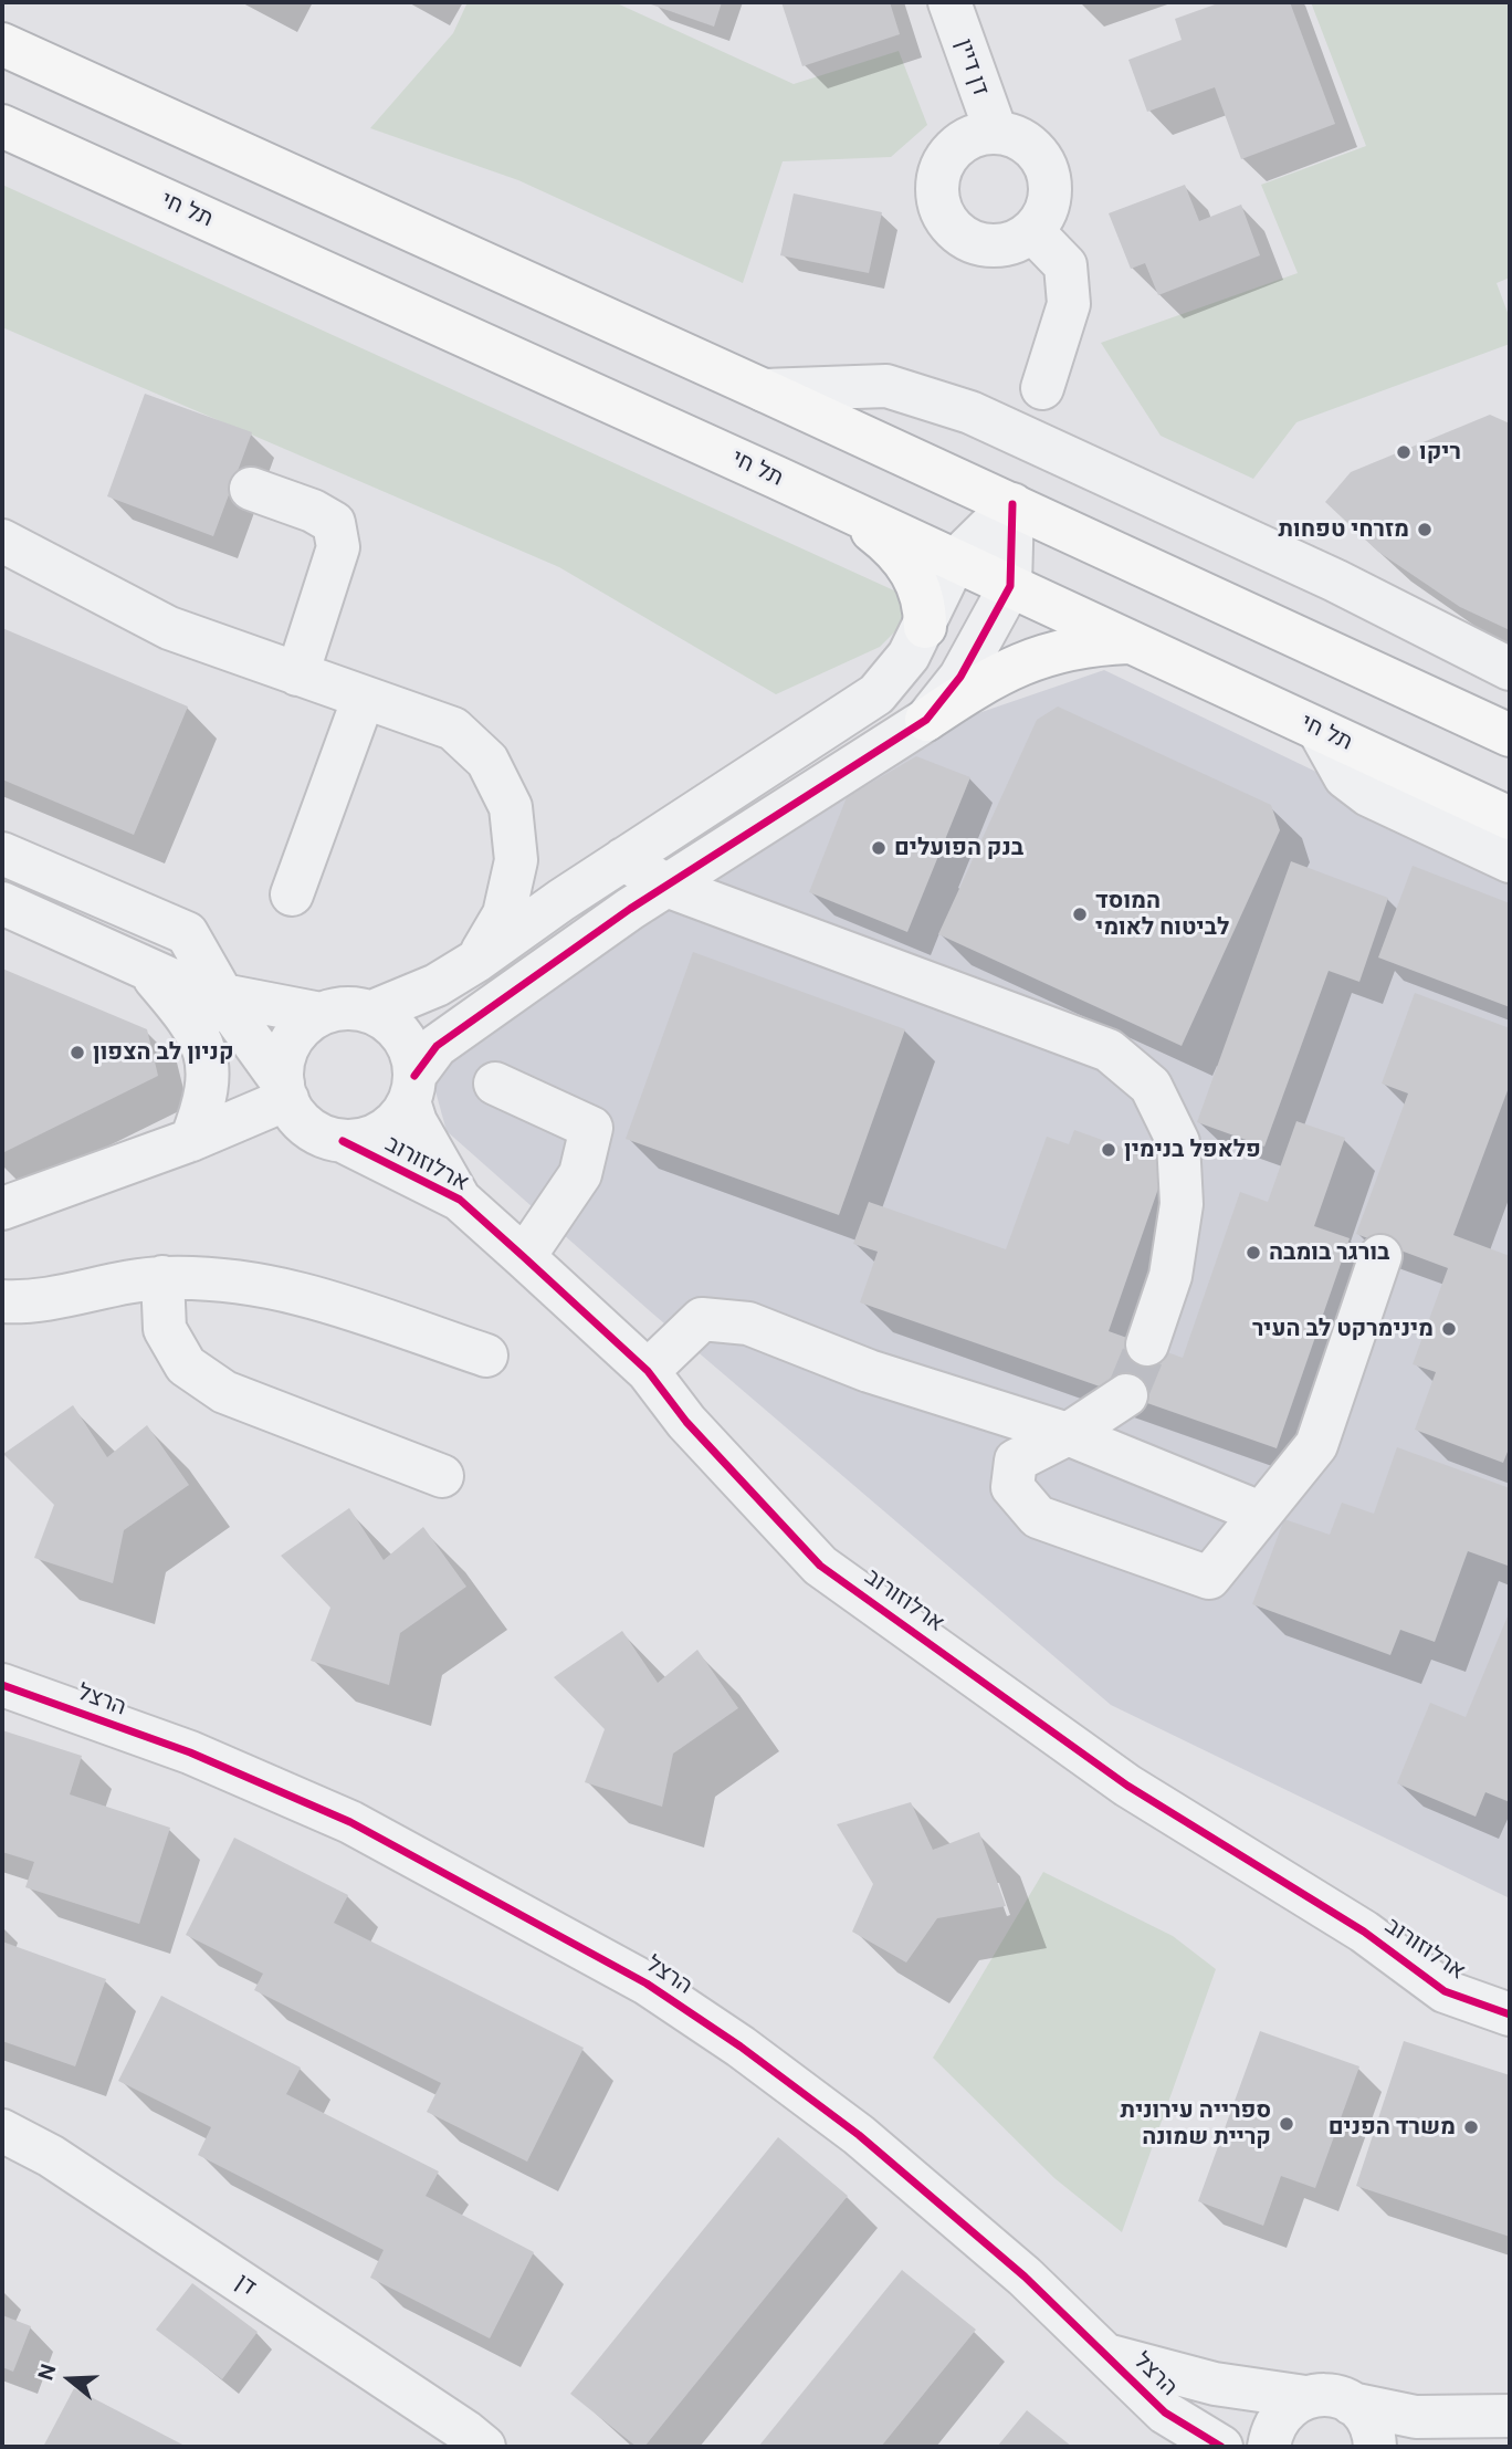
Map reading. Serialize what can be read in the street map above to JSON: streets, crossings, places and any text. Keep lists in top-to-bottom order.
{
  "streets": {
    "highway": ["תל חי"],
    "street": [
      "דן דיין",
      "ארלוזורוב",
      "הרצל",
      "דן"
    ]
  },
  "places": [
    "ריקו",
    "מזרחי טפחות",
    "בנק הפועלים",
    "המוסד לביטוח לאומי",
    "קניון לב הצפון",
    "פלאפל בנימין",
    "בורגר בומבה",
    "מינימרקט לב העיר",
    "ספרייה עירונית קריית שמונה",
    "משרד הפנים"
  ],
  "north": "left"
}
